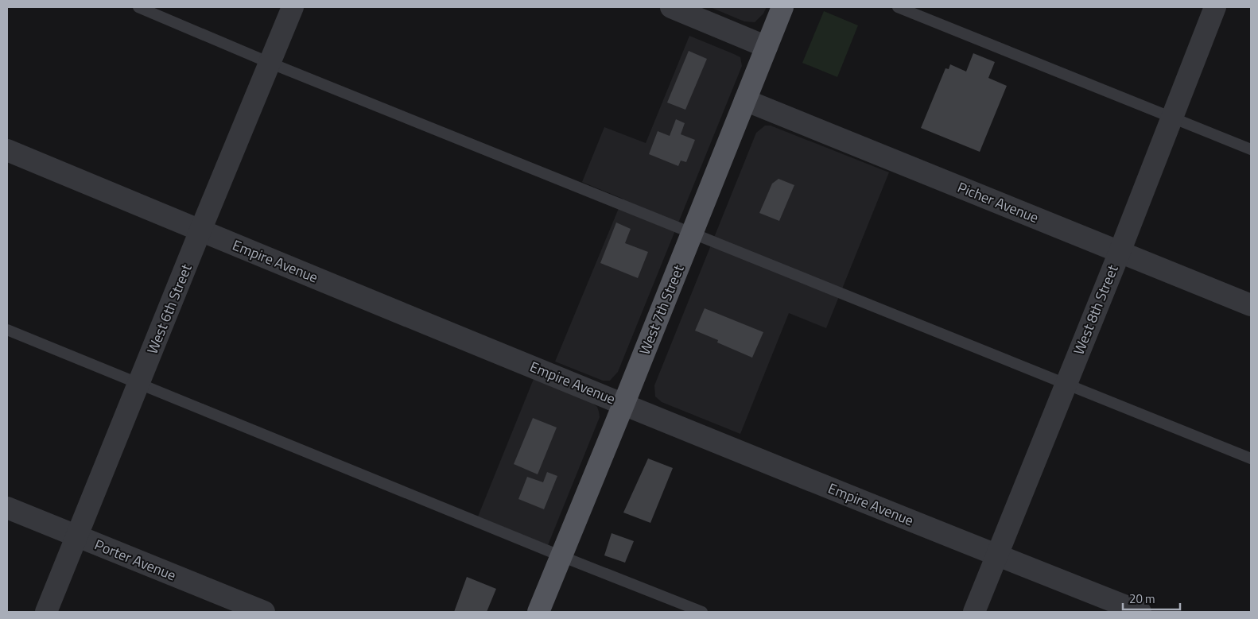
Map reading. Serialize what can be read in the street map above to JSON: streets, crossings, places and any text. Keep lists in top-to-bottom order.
{
  "streets": {
    "main road": ["West 7th Street"],
    "street": [
      "Picher Avenue",
      "Empire Avenue",
      "West 6th Street",
      "West 8th Street",
      "Porter Avenue"
    ]
  },
  "crossings": [
    ["Picher Avenue", "West 7th Street"],
    ["Picher Avenue", "West 8th Street"],
    ["Empire Avenue", "West 6th Street"],
    ["Empire Avenue", "West 7th Street"],
    ["Empire Avenue", "West 8th Street"],
    ["West 6th Street", "Porter Avenue"]
  ],
  "scale_bar": "20 m"
}
